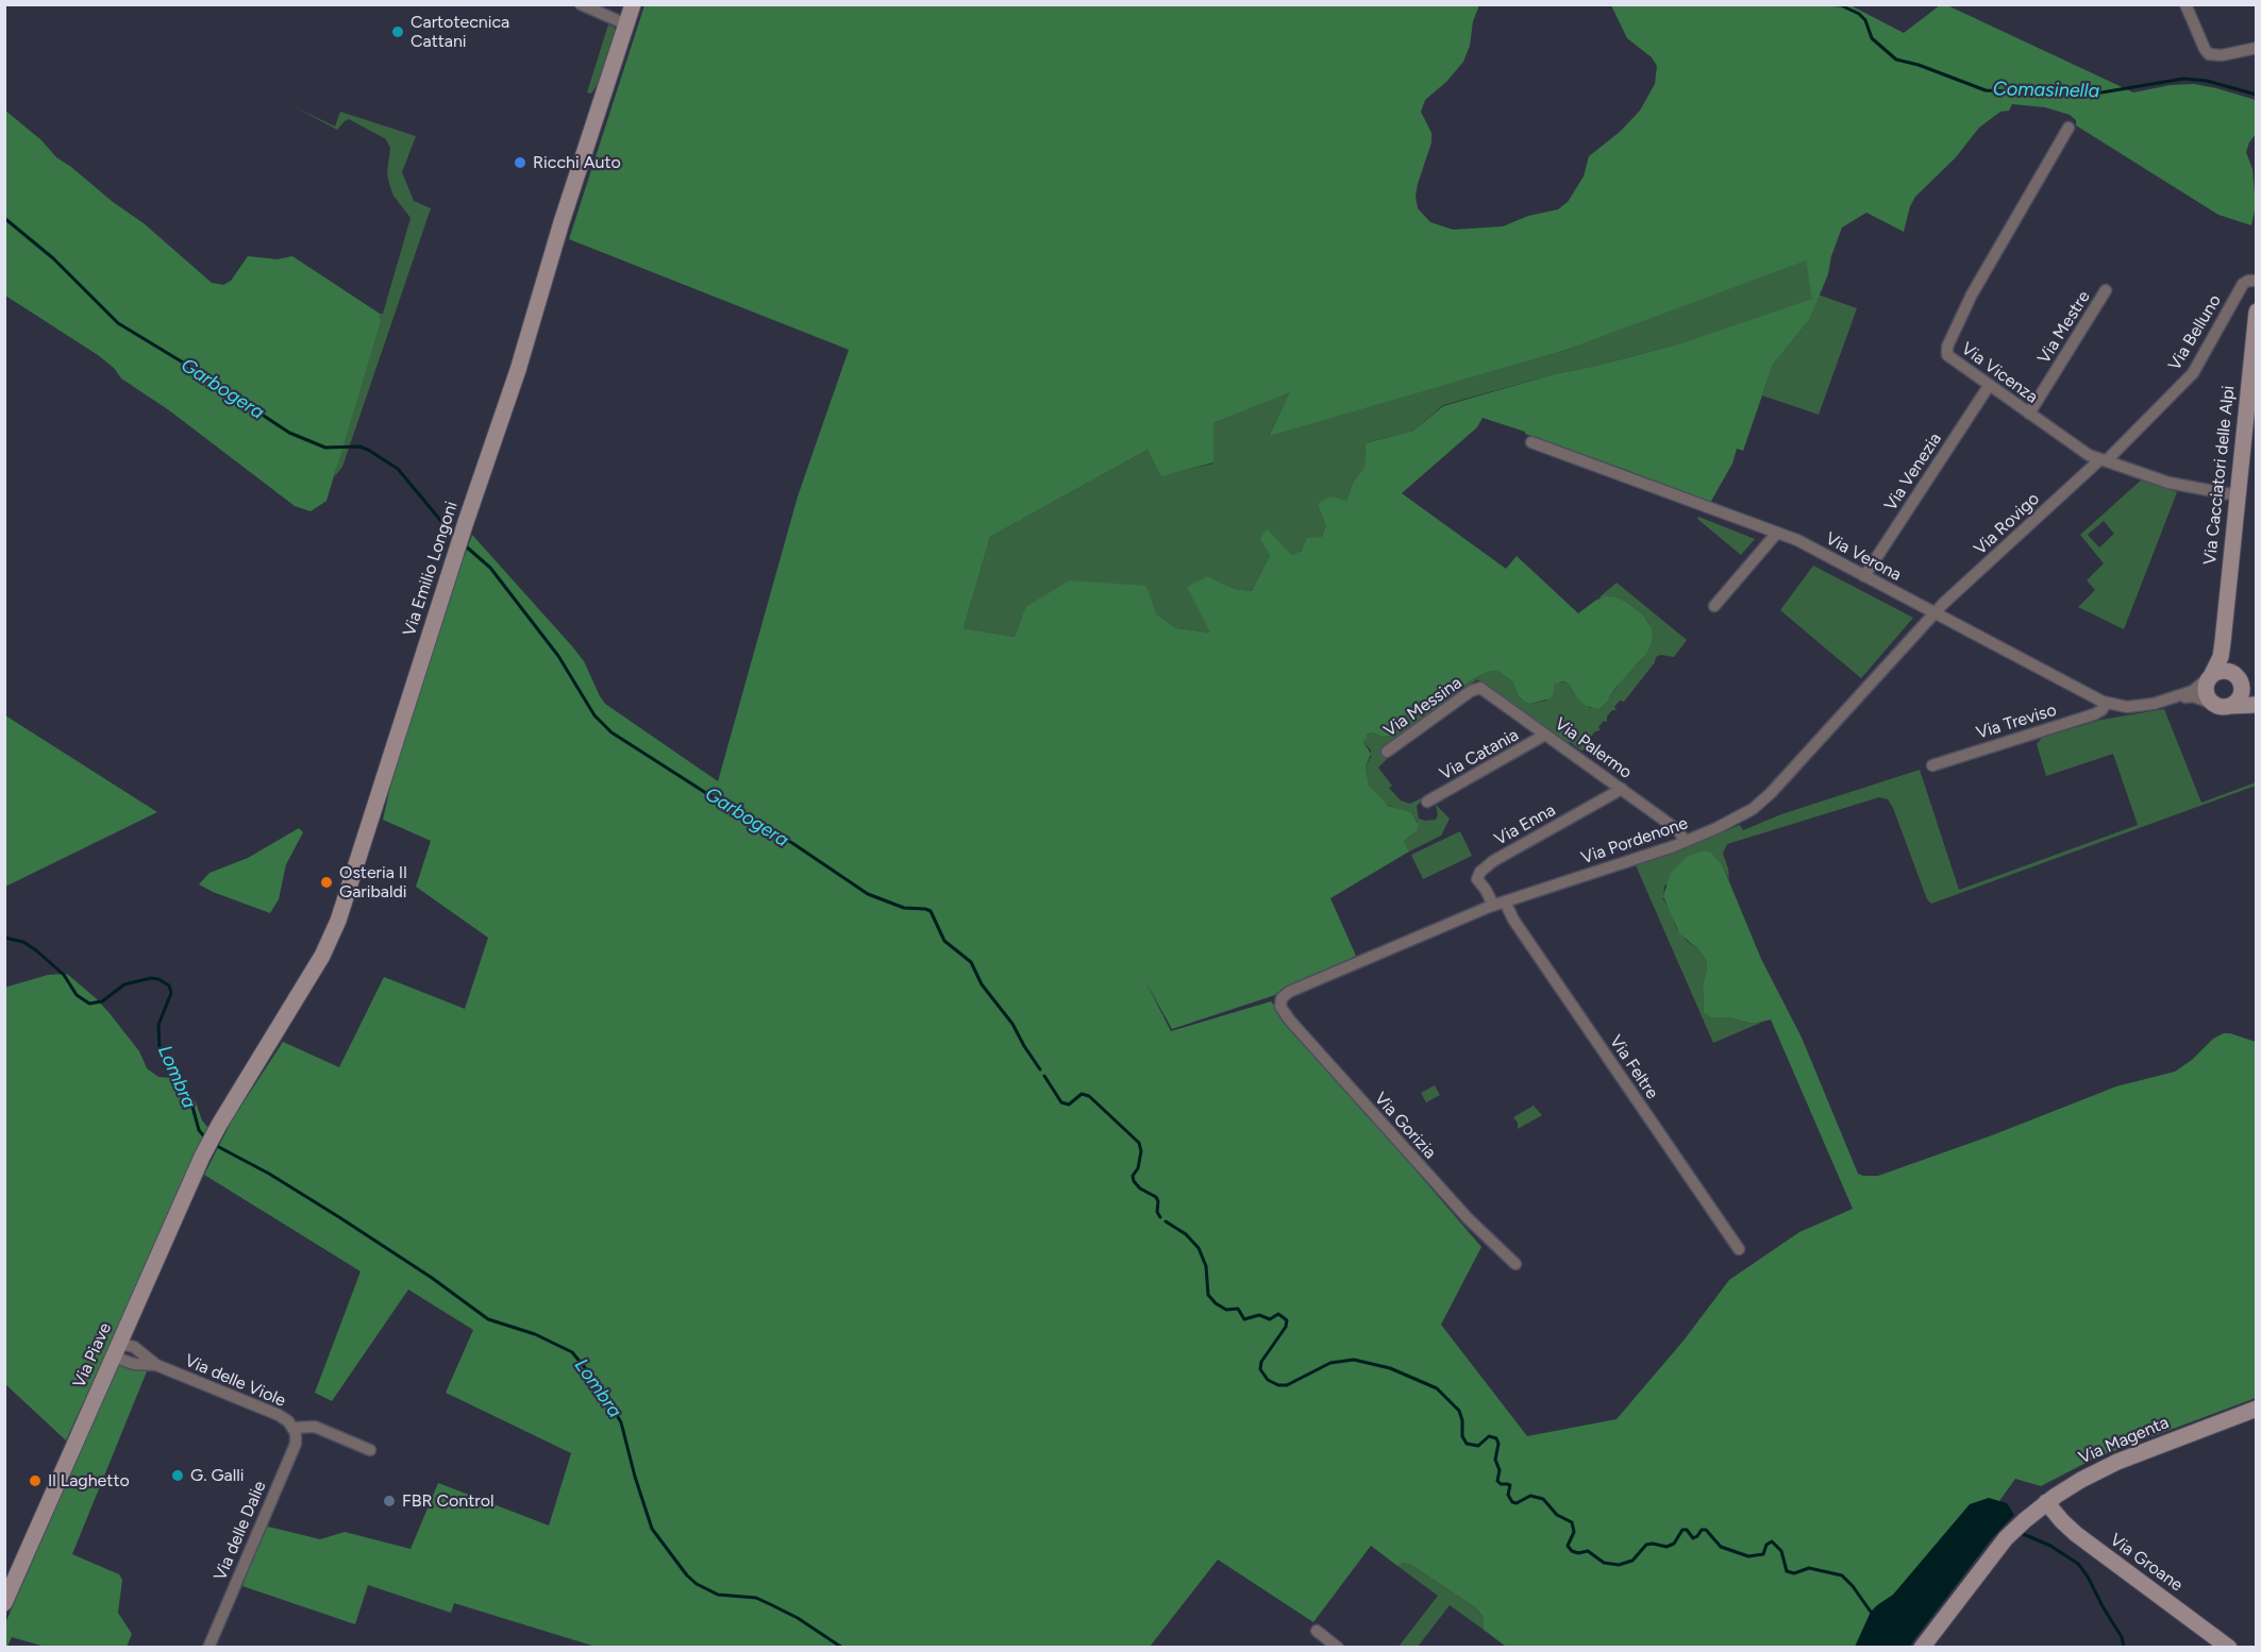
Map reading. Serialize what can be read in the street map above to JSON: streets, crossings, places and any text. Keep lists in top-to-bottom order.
{
  "streets": {
    "street": [
      "Via Mestre",
      "Via Belluno",
      "Via Vicenza",
      "Via Venezia",
      "Via Cacciatori delle Alpi",
      "Via Rovigo",
      "Via Verona",
      "Via Emilio Longoni",
      "Via Messina",
      "Via Treviso",
      "Via Palermo",
      "Via Catania",
      "Via Enna",
      "Via Pordenone",
      "Via Feltre",
      "Via Gorizia",
      "Via Piave",
      "Via delle Viole",
      "Via Magenta",
      "Via delle Dalie",
      "Via Groane"
    ]
  },
  "crossings": [
    ["Via Mestre", "Via Vicenza"],
    ["Via Belluno", "Via Vicenza"],
    ["Via Belluno", "Via Rovigo"],
    ["Via Vicenza", "Via Venezia"],
    ["Via Vicenza", "Via Cacciatori delle Alpi"],
    ["Via Vicenza", "Via Rovigo"],
    ["Via Venezia", "Via Verona"],
    ["Via Cacciatori delle Alpi", "Via Verona"],
    ["Via Rovigo", "Via Verona"],
    ["Via Rovigo", "Via Pordenone"],
    ["Via Verona", "Via Treviso"],
    ["Via Verona", "Via Pordenone"],
    ["Via Emilio Longoni", "Via Piave"],
    ["Via Messina", "Via Palermo"],
    ["Via Palermo", "Via Catania"],
    ["Via Palermo", "Via Enna"],
    ["Via Palermo", "Via Pordenone"],
    ["Via Enna", "Via Pordenone"],
    ["Via Enna", "Via Feltre"],
    ["Via Pordenone", "Via Feltre"],
    ["Via Pordenone", "Via Gorizia"],
    ["Via Piave", "Via delle Viole"],
    ["Via delle Viole", "Via delle Dalie"],
    ["Via Magenta", "Via Groane"]
  ],
  "water": ["Comasinella", "Garbogera", "Lombra"],
  "places": [
    "Cartotecnica Cattani",
    "Ricchi Auto",
    "Osteria Il Garibaldi",
    "G. Galli",
    "Il Laghetto",
    "FBR Control"
  ]
}
